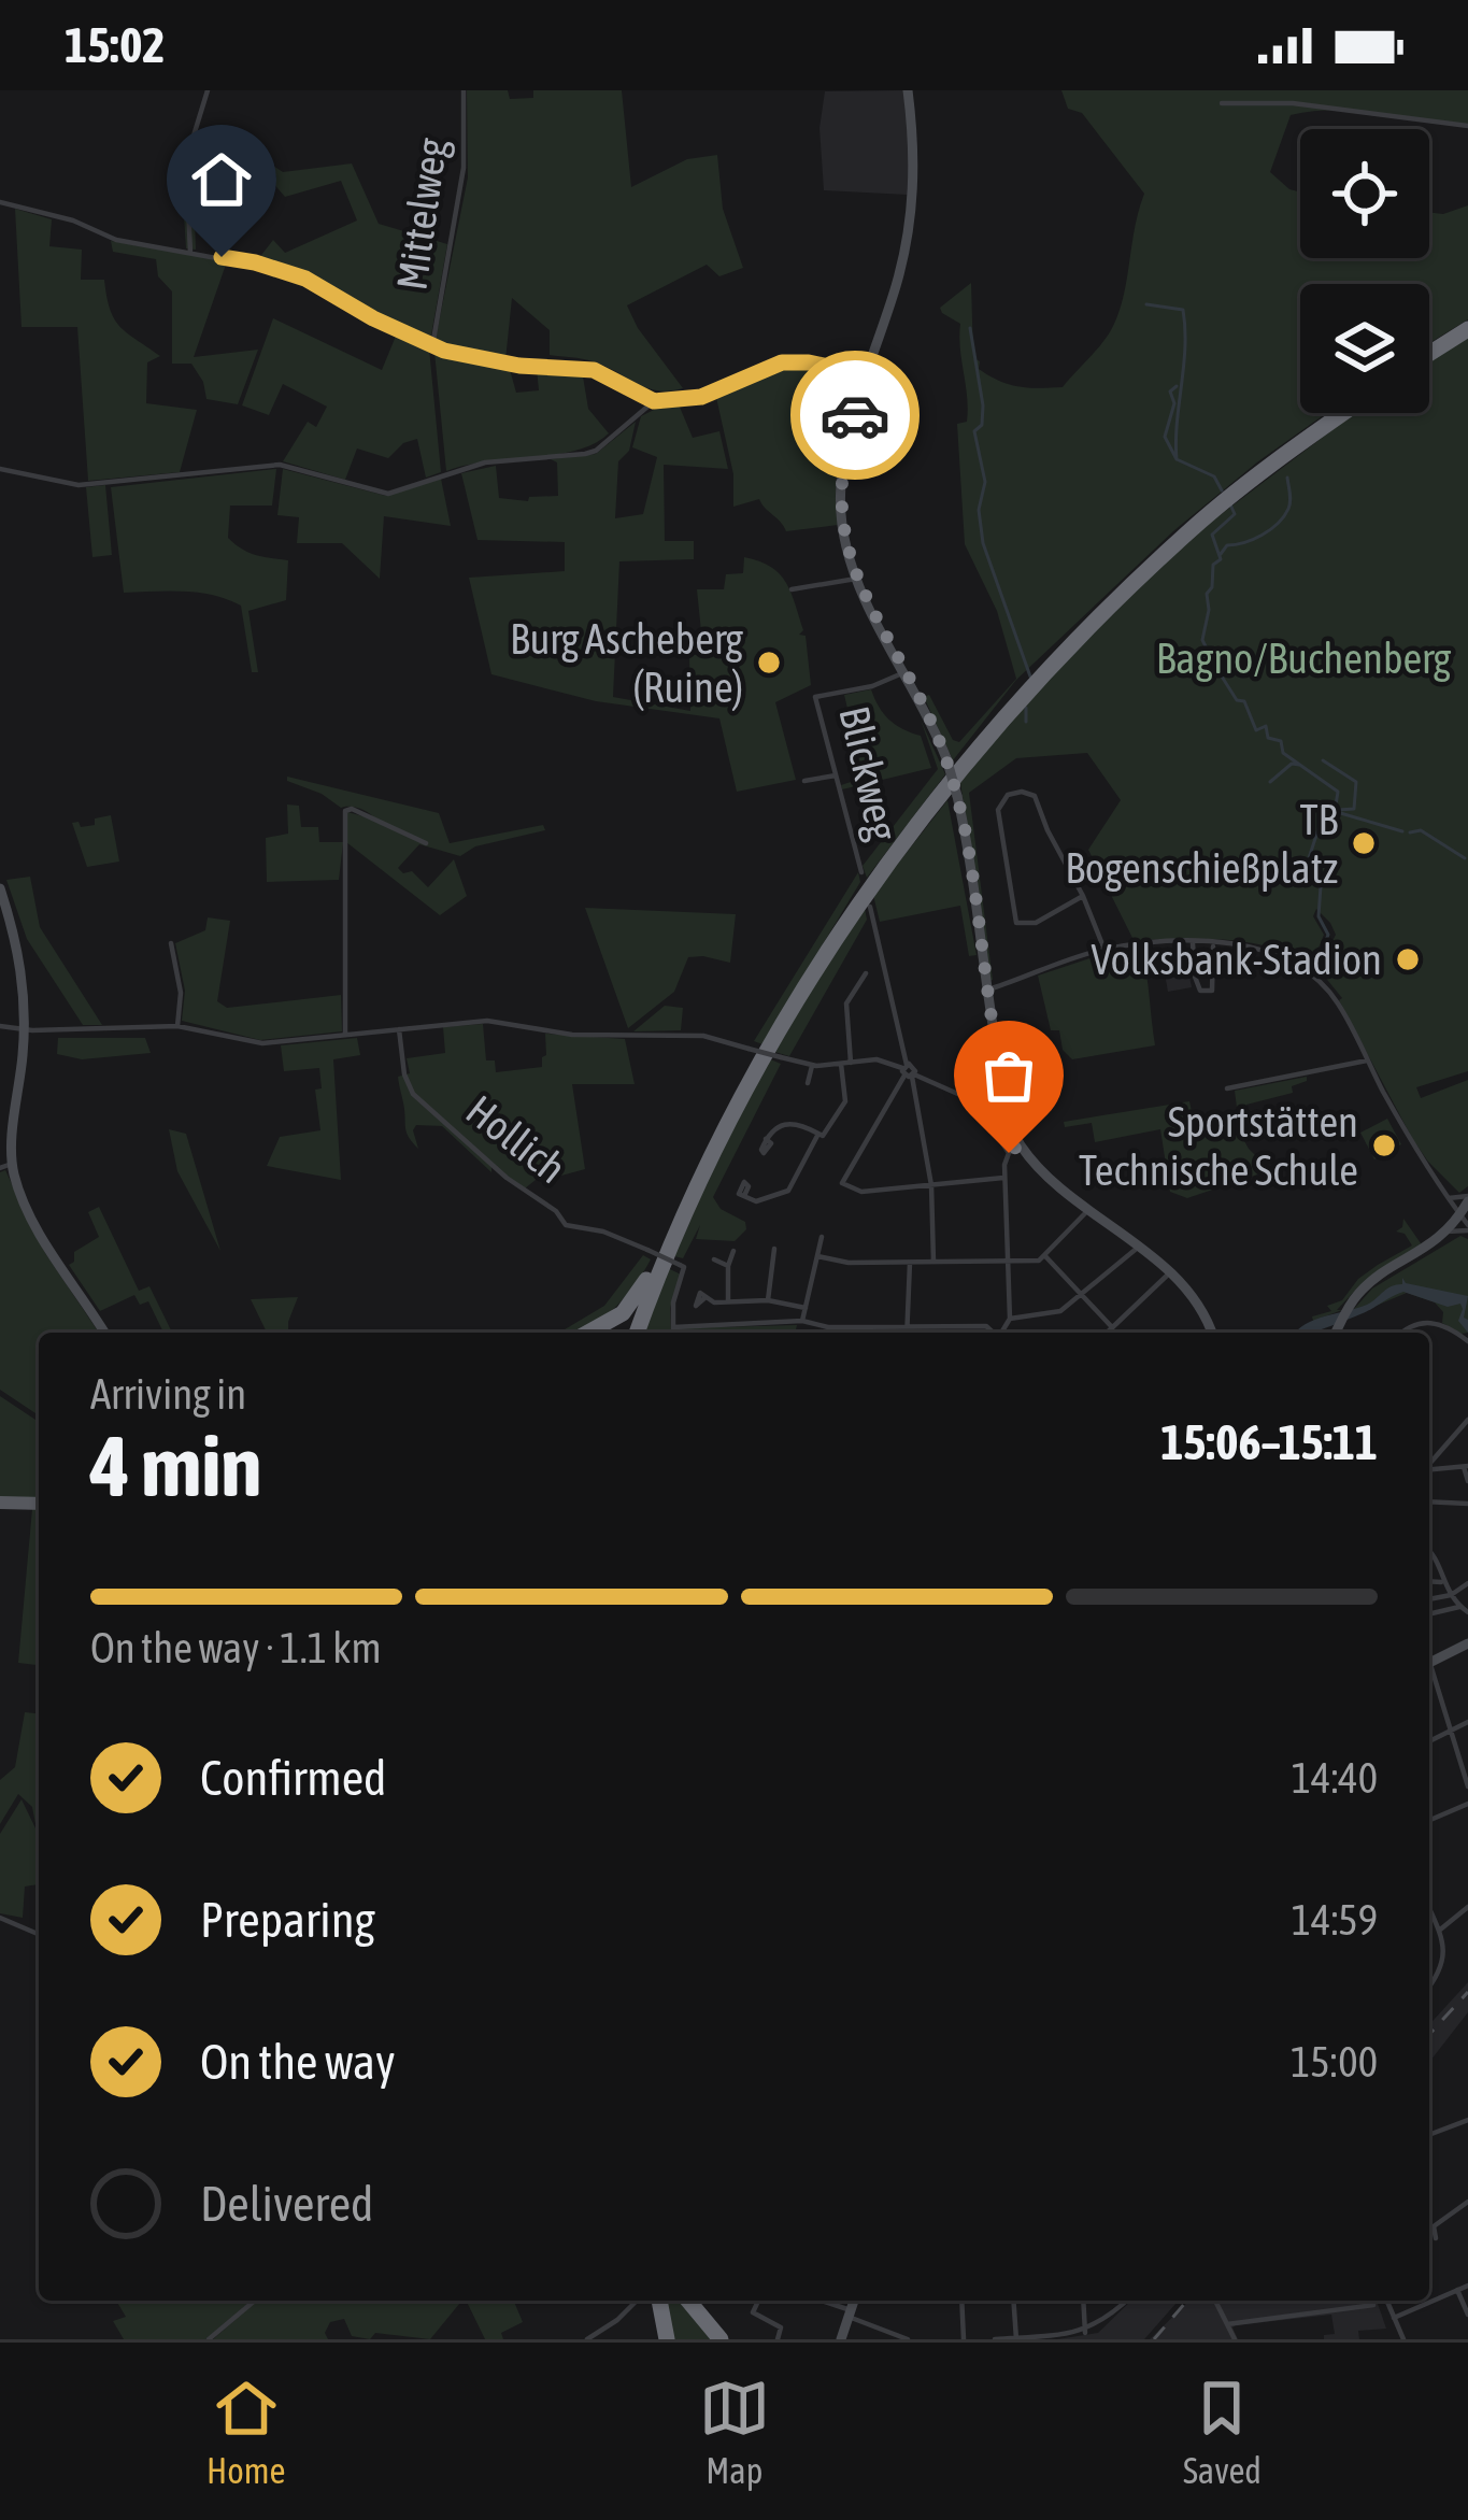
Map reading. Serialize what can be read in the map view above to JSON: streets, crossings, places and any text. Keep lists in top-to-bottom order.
{
  "streets": {
    "street": ["Mittelweg", "Blickweg", "Hollich"]
  },
  "parks": ["Bagno/Buchenberg"],
  "places": [
    "Burg Ascheberg (Ruine)",
    "TB Bogenschießplatz",
    "Volksbank-Stadion",
    "Sportstätten Technische Schule"
  ],
  "page": {
    "status": "15:02",
    "heading": ["4 min", "Arriving in", "15:06–15:11"],
    "bar": "On the way · 1.1 km",
    "list": [
      ["Confirmed", "14:40"],
      ["Preparing", "14:59"],
      ["On the way", "15:00"],
      "Delivered"
    ],
    "tabs": ["Home", "Map", "Saved"]
  }
}
